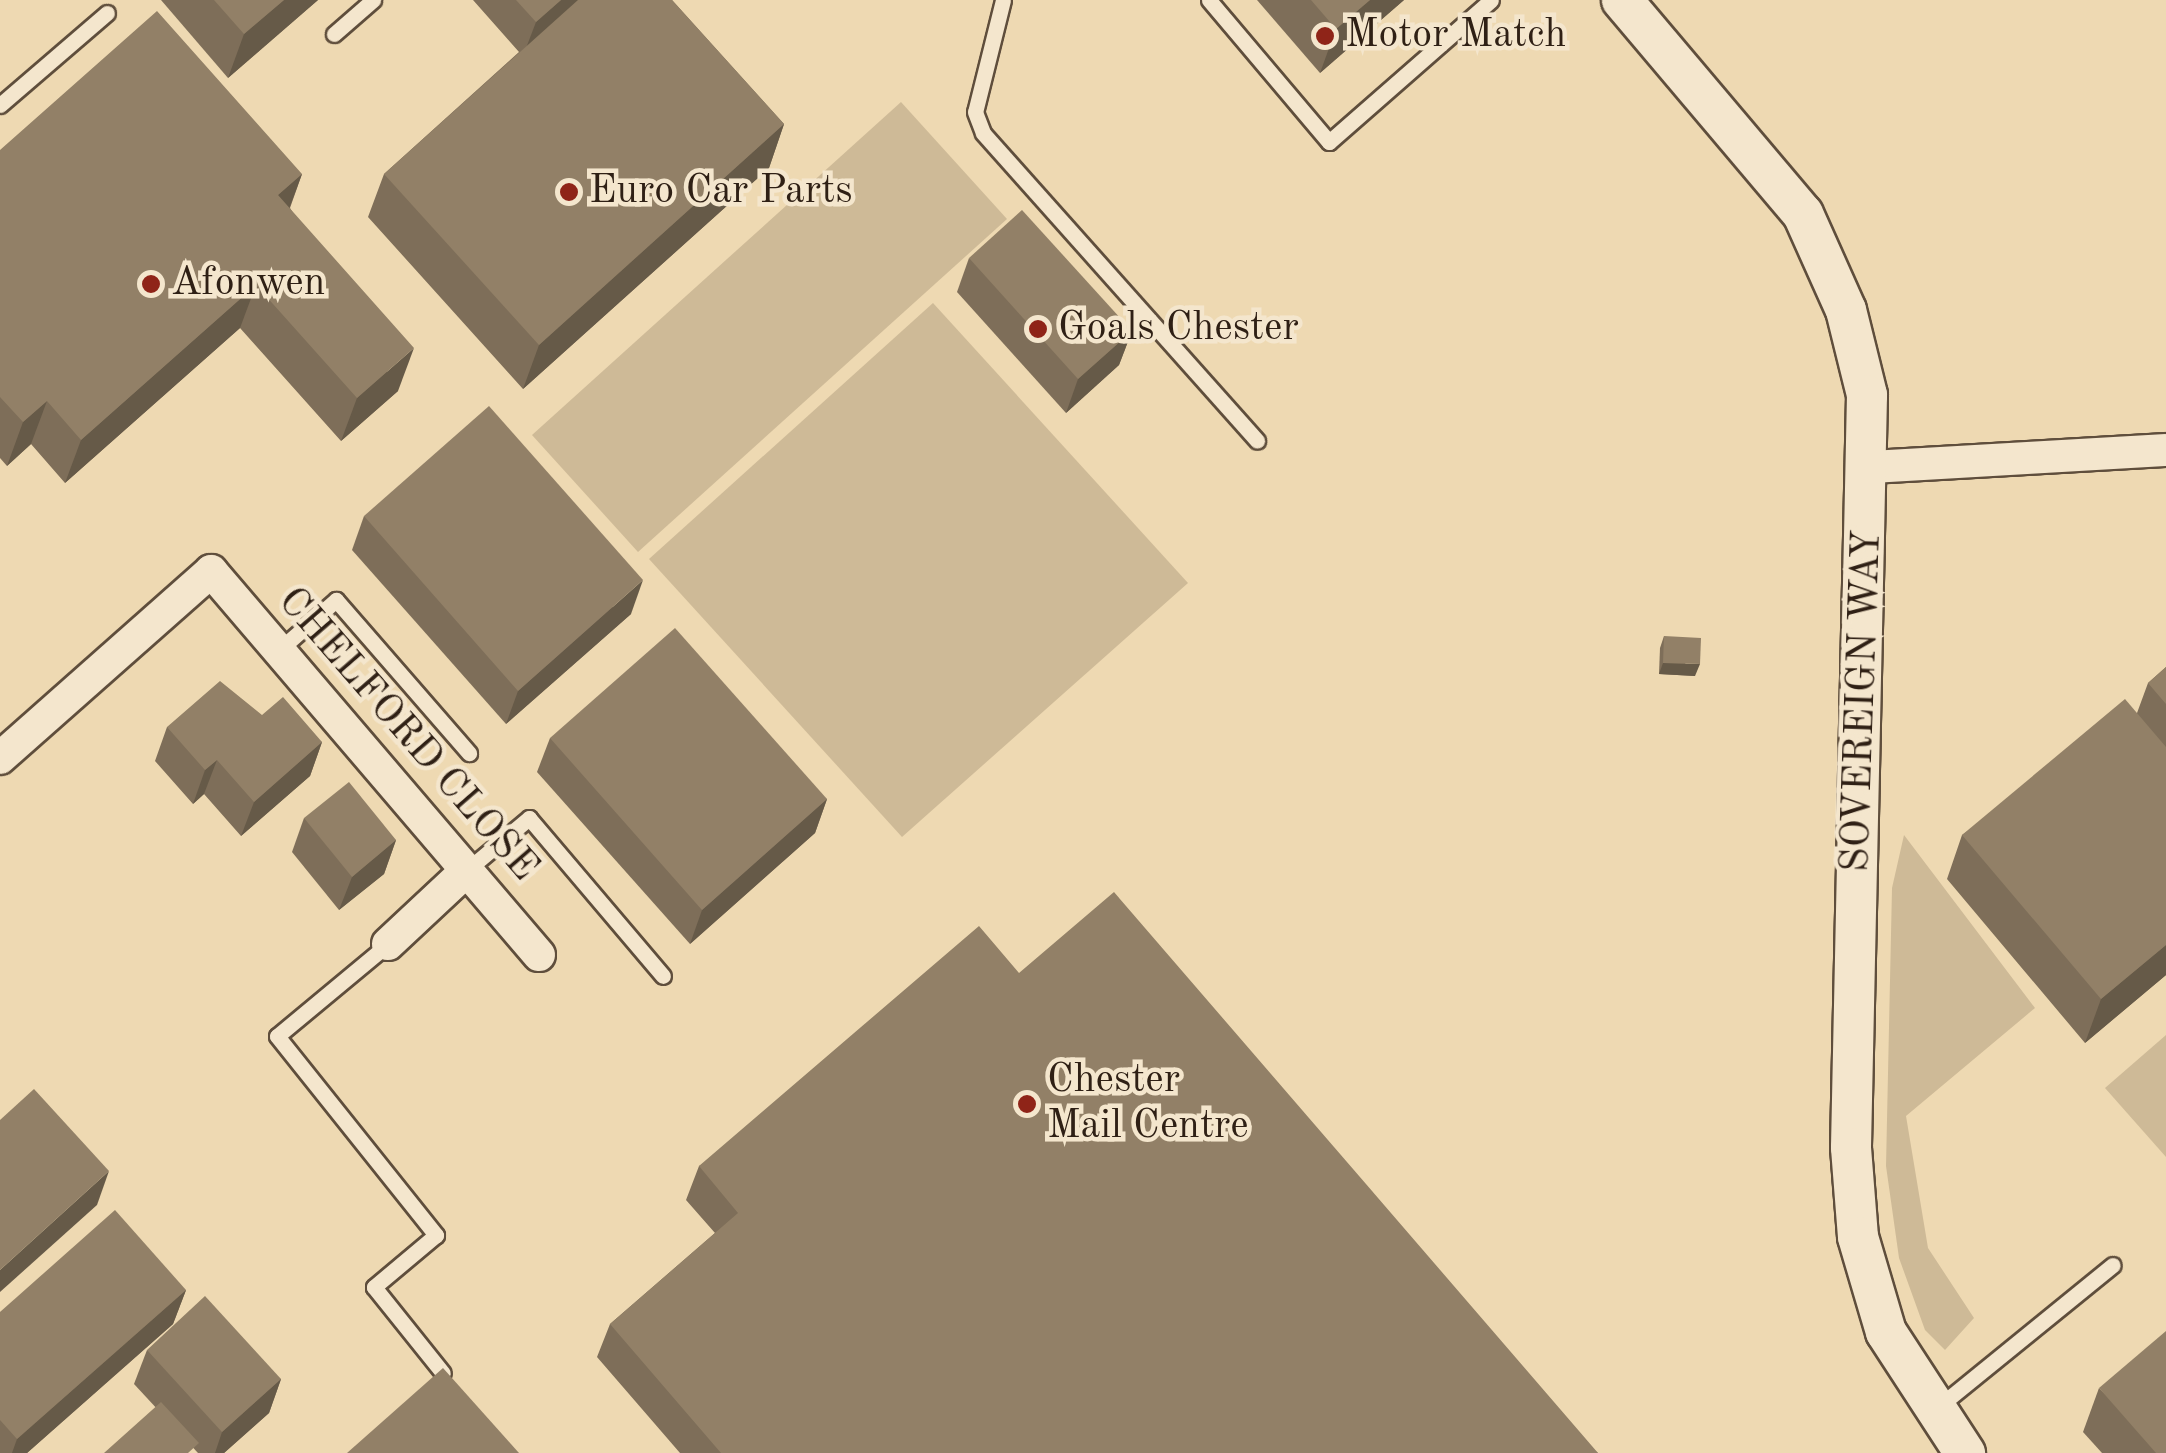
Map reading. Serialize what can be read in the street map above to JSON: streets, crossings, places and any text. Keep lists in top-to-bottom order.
{
  "streets": {
    "street": ["SOVEREIGN WAY", "CHELFORD CLOSE"]
  },
  "places": [
    "Motor Match",
    "Euro Car Parts",
    "Afonwen",
    "Goals Chester",
    "Chester Mail Centre"
  ]
}
